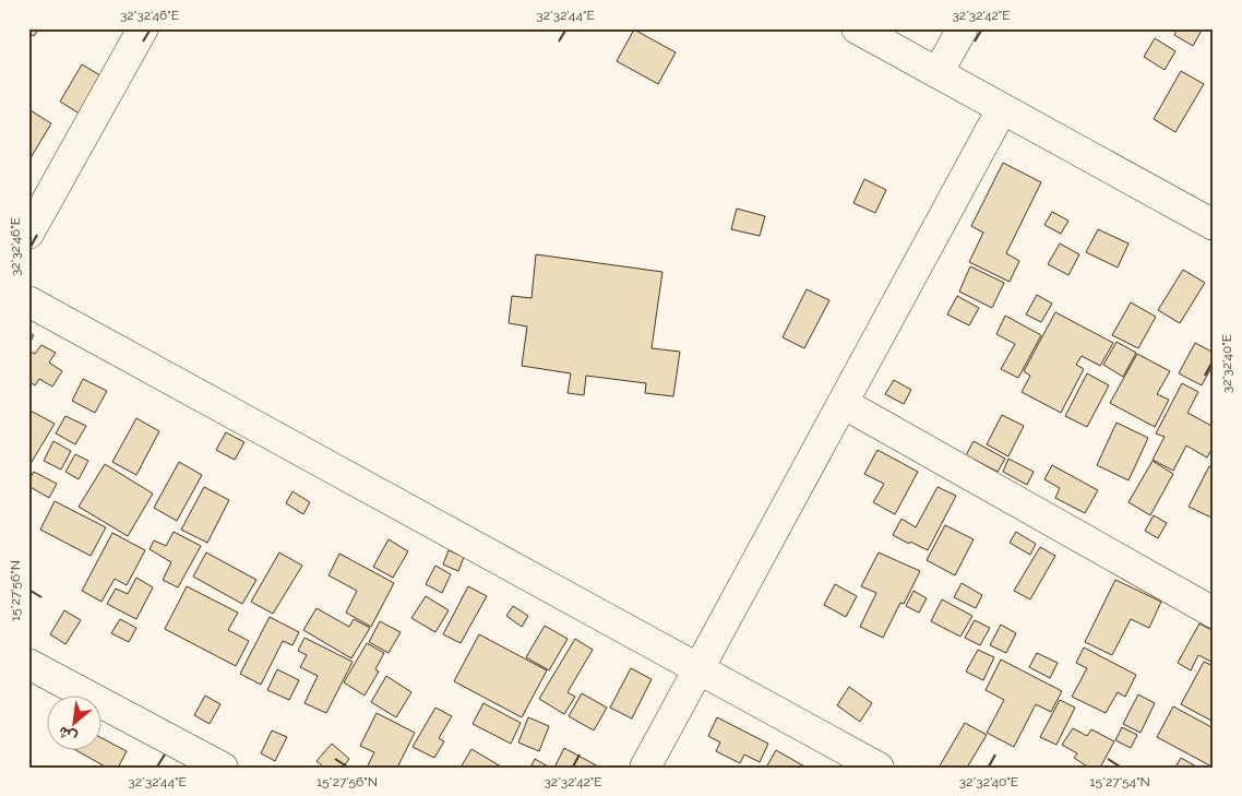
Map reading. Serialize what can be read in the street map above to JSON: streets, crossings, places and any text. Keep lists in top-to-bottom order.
{
  "north": "bottom left",
  "coordinates": [
    "32°32'46\"E",
    "32°32'44\"E",
    "32°32'42\"E",
    "32°32'40\"E",
    "15°27'56\"N",
    "15°27'54\"N"
  ]
}
